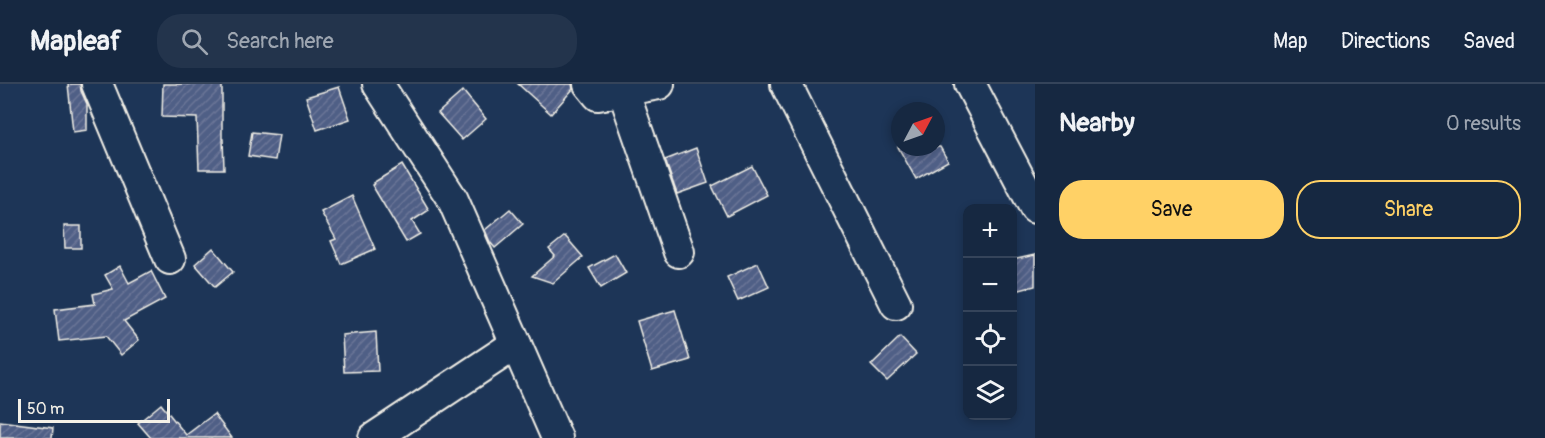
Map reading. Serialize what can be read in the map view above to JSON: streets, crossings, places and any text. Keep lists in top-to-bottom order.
{
  "scale_bar": "50 m",
  "north": "top right",
  "page": {
    "header": "Mapleaf",
    "search": "Search here",
    "nav": ["Map", "Directions", "Saved"],
    "heading": ["Nearby", "0 results"],
    "buttons": ["Save", "Share"],
    "map_buttons": ["+", "−"],
    "scale": "50 m"
  }
}
